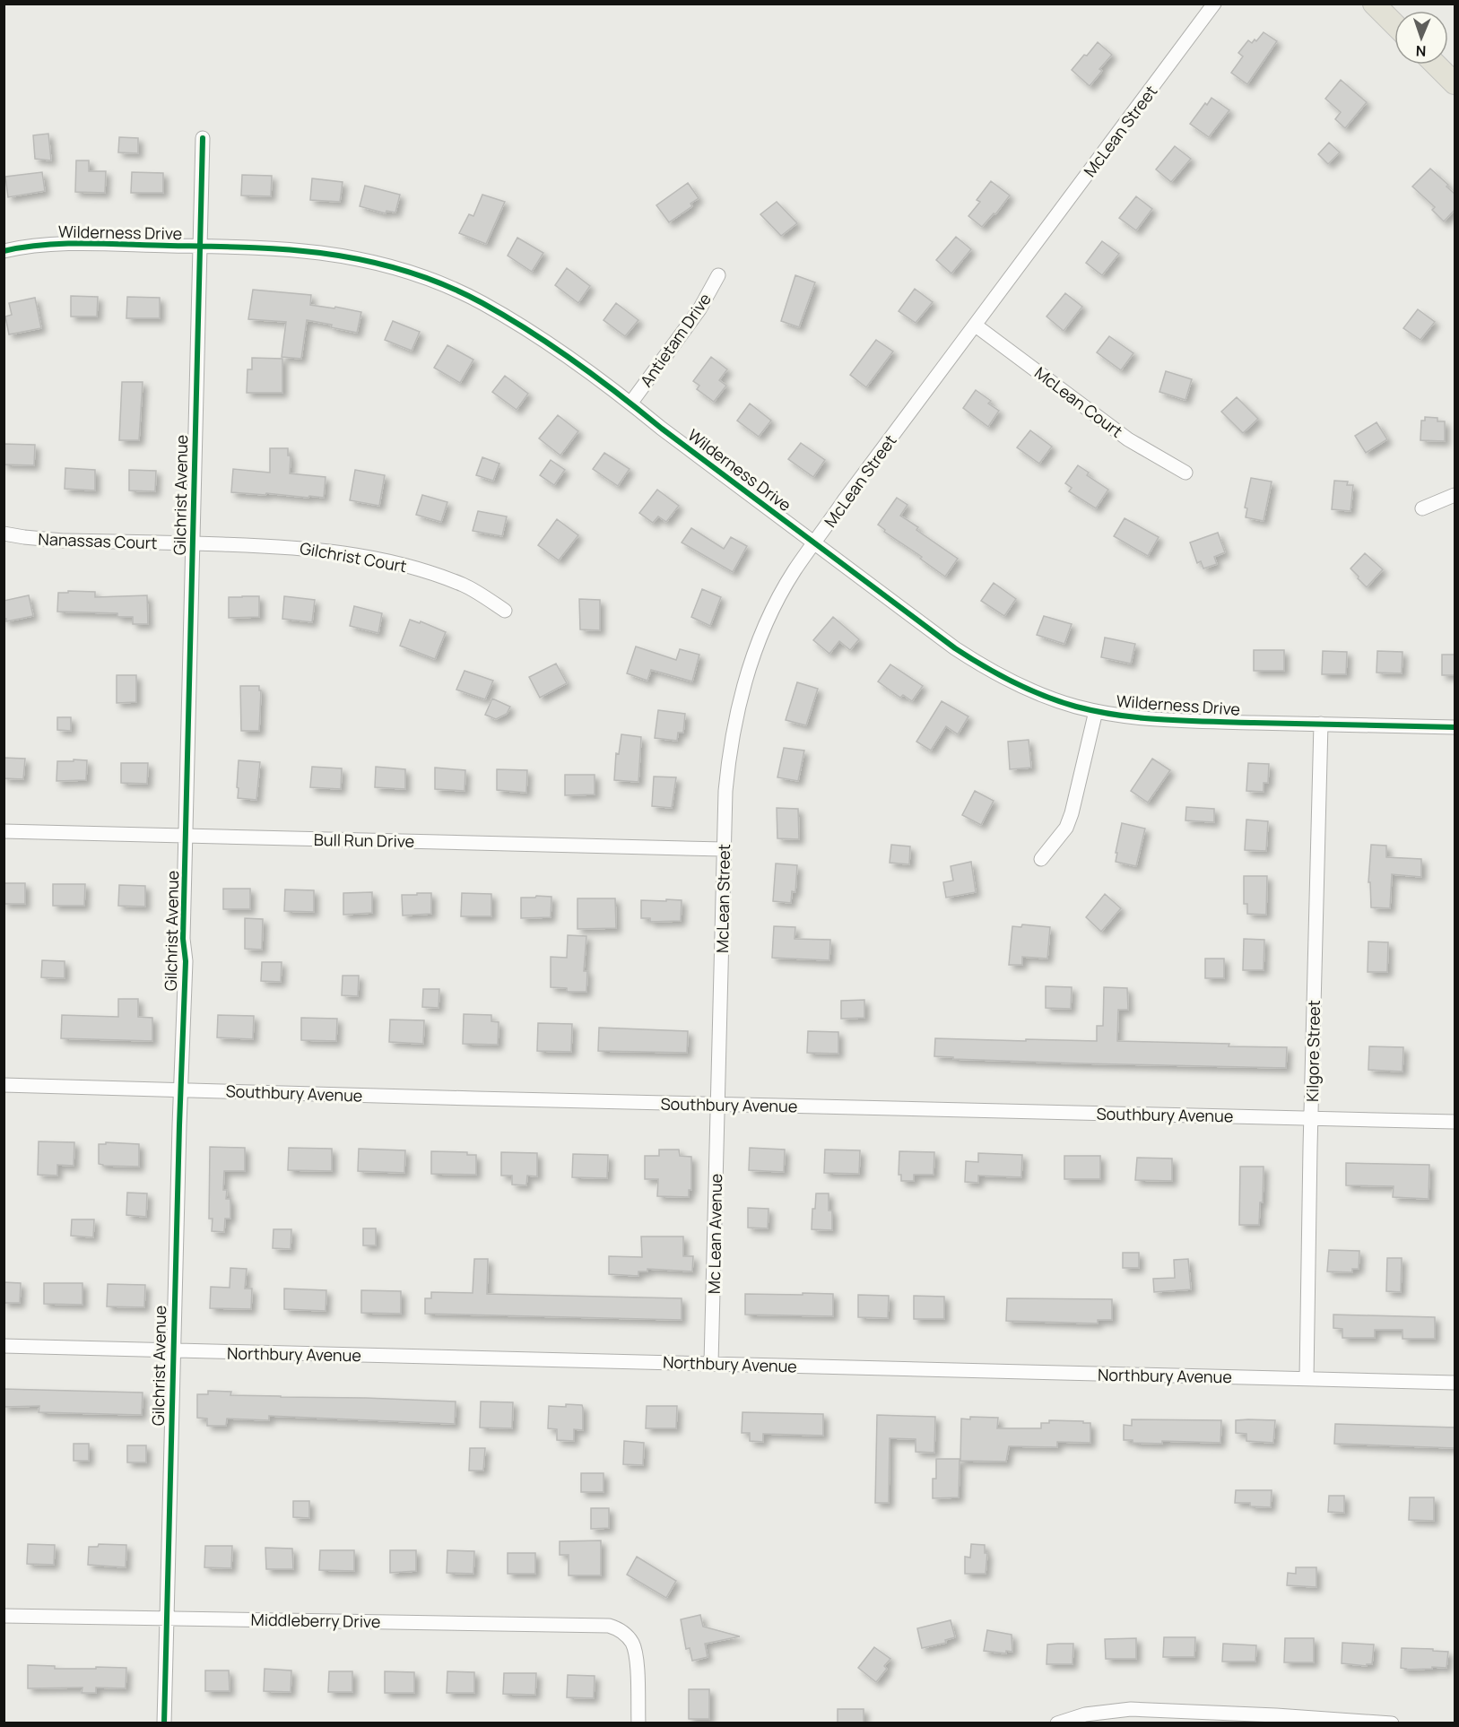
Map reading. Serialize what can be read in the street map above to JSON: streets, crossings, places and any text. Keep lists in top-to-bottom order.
{
  "streets": {
    "street": [
      "McLean Street",
      "Wilderness Drive",
      "Antietam Drive",
      "McLean Court",
      "Gilchrist Avenue",
      "Nanassas Court",
      "Gilchrist Court",
      "Bull Run Drive",
      "Kilgore Street",
      "Southbury Avenue",
      "Mc Lean Avenue",
      "Northbury Avenue",
      "Middleberry Drive"
    ]
  },
  "crossings": [
    ["McLean Street", "Wilderness Drive"],
    ["McLean Street", "McLean Court"],
    ["McLean Street", "Bull Run Drive"],
    ["McLean Street", "Southbury Avenue"],
    ["McLean Street", "Mc Lean Avenue"],
    ["Wilderness Drive", "Antietam Drive"],
    ["Wilderness Drive", "Gilchrist Avenue"],
    ["Wilderness Drive", "Kilgore Street"],
    ["Gilchrist Avenue", "Nanassas Court"],
    ["Gilchrist Avenue", "Gilchrist Court"],
    ["Gilchrist Avenue", "Bull Run Drive"],
    ["Gilchrist Avenue", "Southbury Avenue"],
    ["Gilchrist Avenue", "Northbury Avenue"],
    ["Gilchrist Avenue", "Middleberry Drive"],
    ["Nanassas Court", "Gilchrist Court"],
    ["Kilgore Street", "Southbury Avenue"],
    ["Kilgore Street", "Northbury Avenue"],
    ["Southbury Avenue", "Mc Lean Avenue"],
    ["Mc Lean Avenue", "Northbury Avenue"]
  ],
  "north": "bottom"
}
